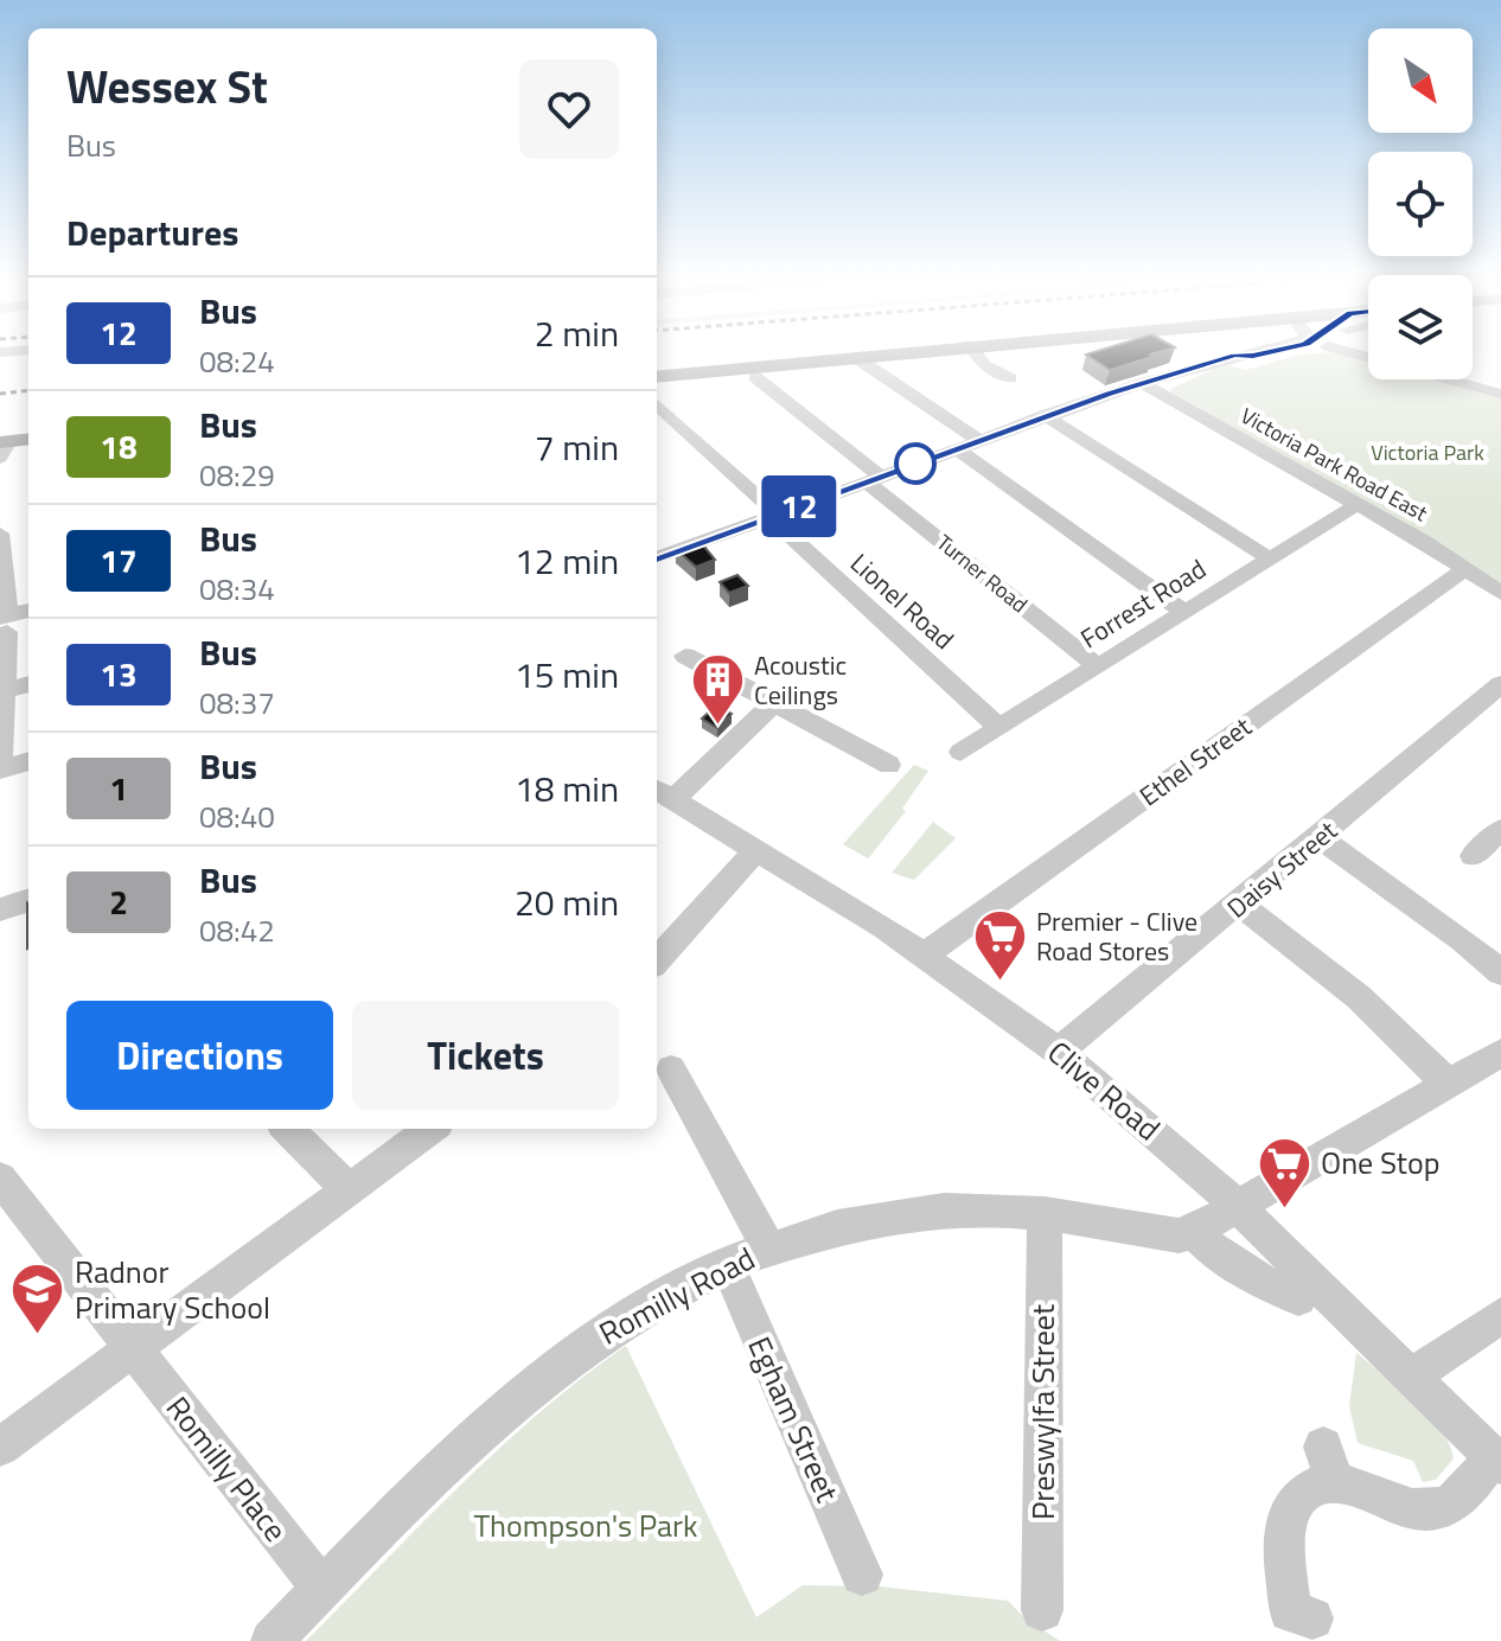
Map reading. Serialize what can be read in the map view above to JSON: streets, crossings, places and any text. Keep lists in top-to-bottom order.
{
  "streets": {
    "street": [
      "Victoria Park Road East",
      "Turner Road",
      "Lionel Road",
      "Forrest Road",
      "Ethel Street",
      "Daisy Street",
      "Clive Road",
      "Romilly Road",
      "Preswylfa Street",
      "Egham Street",
      "Romilly Place"
    ]
  },
  "crossings": [
    ["Victoria Park Road East", "Forrest Road"],
    ["Victoria Park Road East", "Ethel Street"],
    ["Turner Road", "Forrest Road"],
    ["Lionel Road", "Forrest Road"],
    ["Ethel Street", "Clive Road"],
    ["Daisy Street", "Clive Road"],
    ["Romilly Road", "Preswylfa Street"],
    ["Romilly Road", "Egham Street"],
    ["Romilly Road", "Romilly Place"]
  ],
  "parks": ["Victoria Park", "Thompson's Park"],
  "places": {
    "building": ["Acoustic Ceilings"],
    "supermarket": ["Premier - Clive Road Stores", "One Stop"],
    "school or university": ["Radnor Primary School"]
  },
  "lines": ["bus line 12"],
  "north": "bottom right",
  "page": {
    "on_map": "12",
    "heading": [
      ["Wessex St", "Bus"],
      "Departures"
    ],
    "list": [
      {
        "mark": "12",
        "name": "Bus",
        "note": "08:24",
        "value": "2 min"
      },
      {
        "mark": "18",
        "name": "Bus",
        "note": "08:29",
        "value": "7 min"
      },
      {
        "mark": "17",
        "name": "Bus",
        "note": "08:34",
        "value": "12 min"
      },
      {
        "mark": "13",
        "name": "Bus",
        "note": "08:37",
        "value": "15 min"
      },
      {
        "mark": "1",
        "name": "Bus",
        "note": "08:40",
        "value": "18 min"
      },
      {
        "mark": "2",
        "name": "Bus",
        "note": "08:42",
        "value": "20 min"
      }
    ],
    "buttons": ["Directions", "Tickets"]
  }
}
